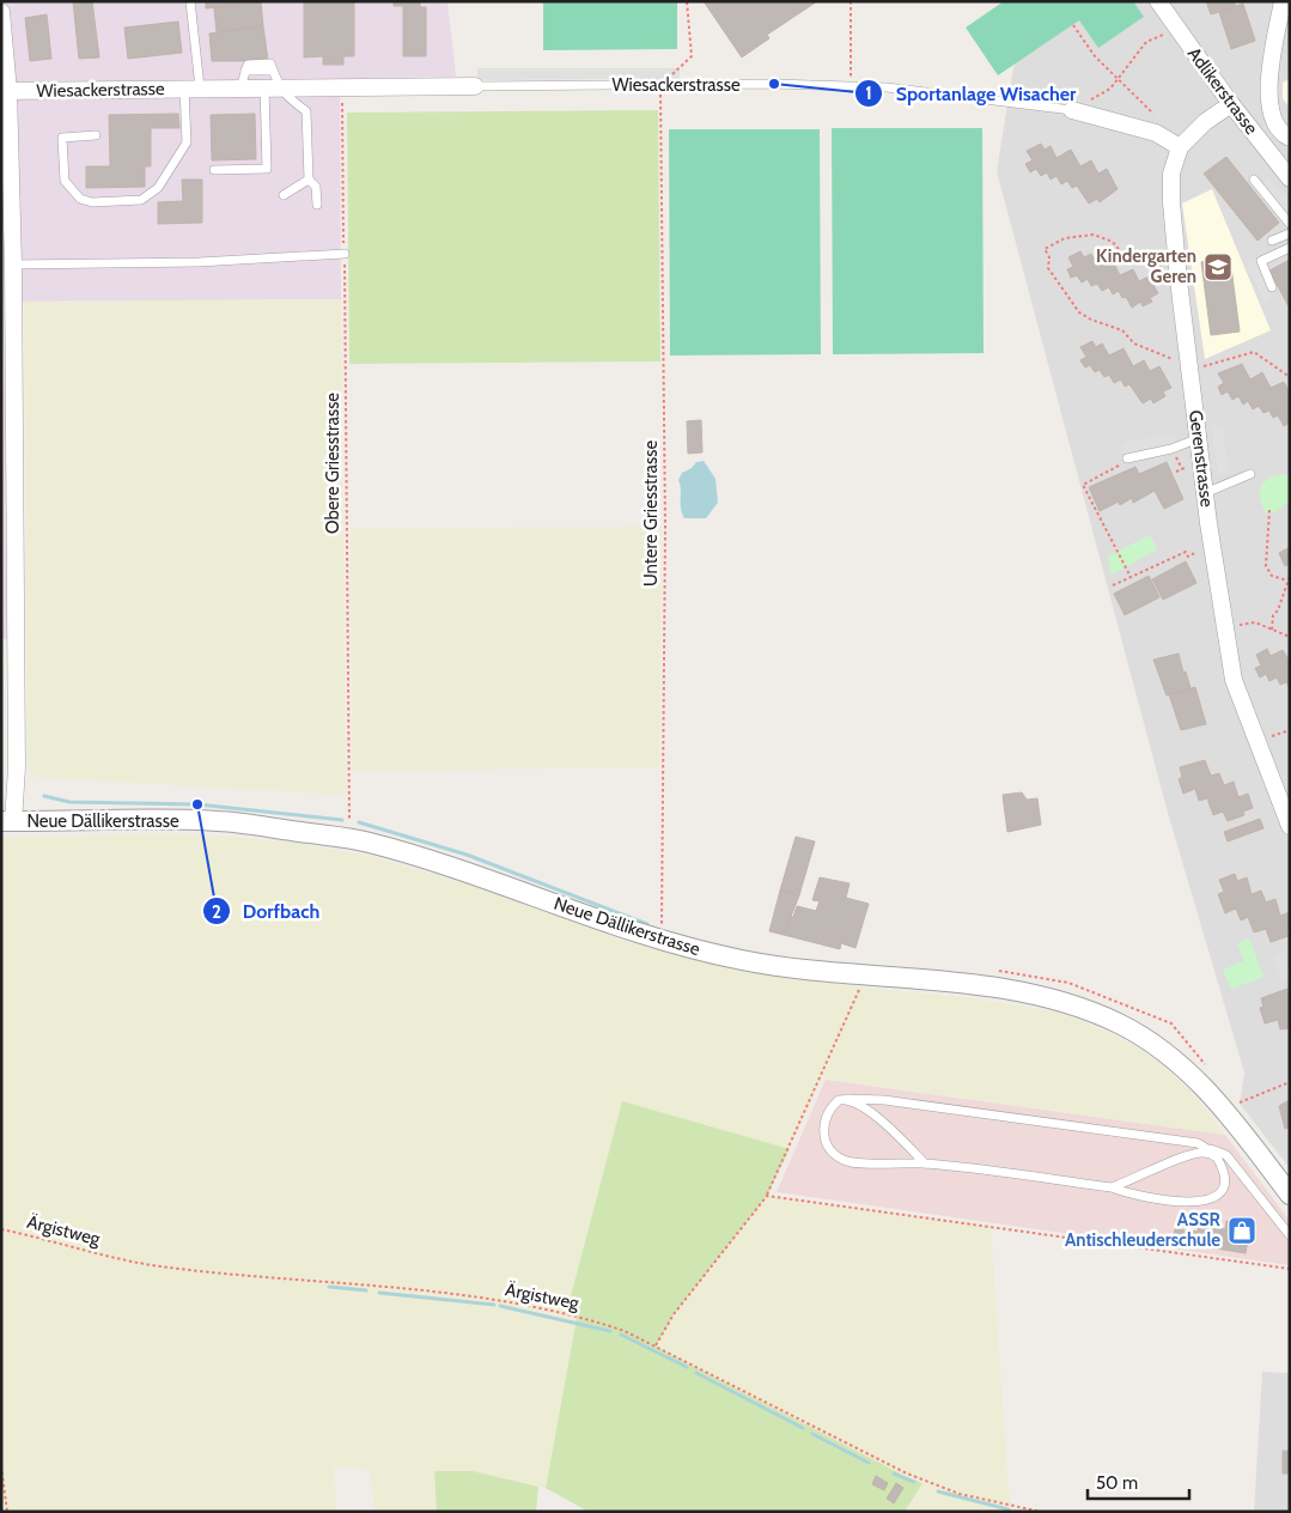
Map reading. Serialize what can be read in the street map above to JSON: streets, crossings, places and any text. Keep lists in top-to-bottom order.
{
  "streets": {
    "street": [
      "Wiesackerstrasse",
      "Adlikerstrasse",
      "Gerenstrasse",
      "Neue Dällikerstrasse"
    ],
    "path": ["Obere Griesstrasse", "Untere Griesstrasse", "Ärgistweg"]
  },
  "crossings": [
    ["Wiesackerstrasse", "Gerenstrasse"],
    ["Wiesackerstrasse", "Obere Griesstrasse"],
    ["Wiesackerstrasse", "Untere Griesstrasse"],
    ["Adlikerstrasse", "Gerenstrasse"],
    ["Obere Griesstrasse", "Neue Dällikerstrasse"],
    ["Untere Griesstrasse", "Neue Dällikerstrasse"]
  ],
  "places": {
    "other": ["Sportanlage Wisacher", "Dorfbach"],
    "school or university": ["Kindergarten Geren"],
    "shop": ["ASSR Antischleuderschule"]
  },
  "scale_bar": "50 m"
}
